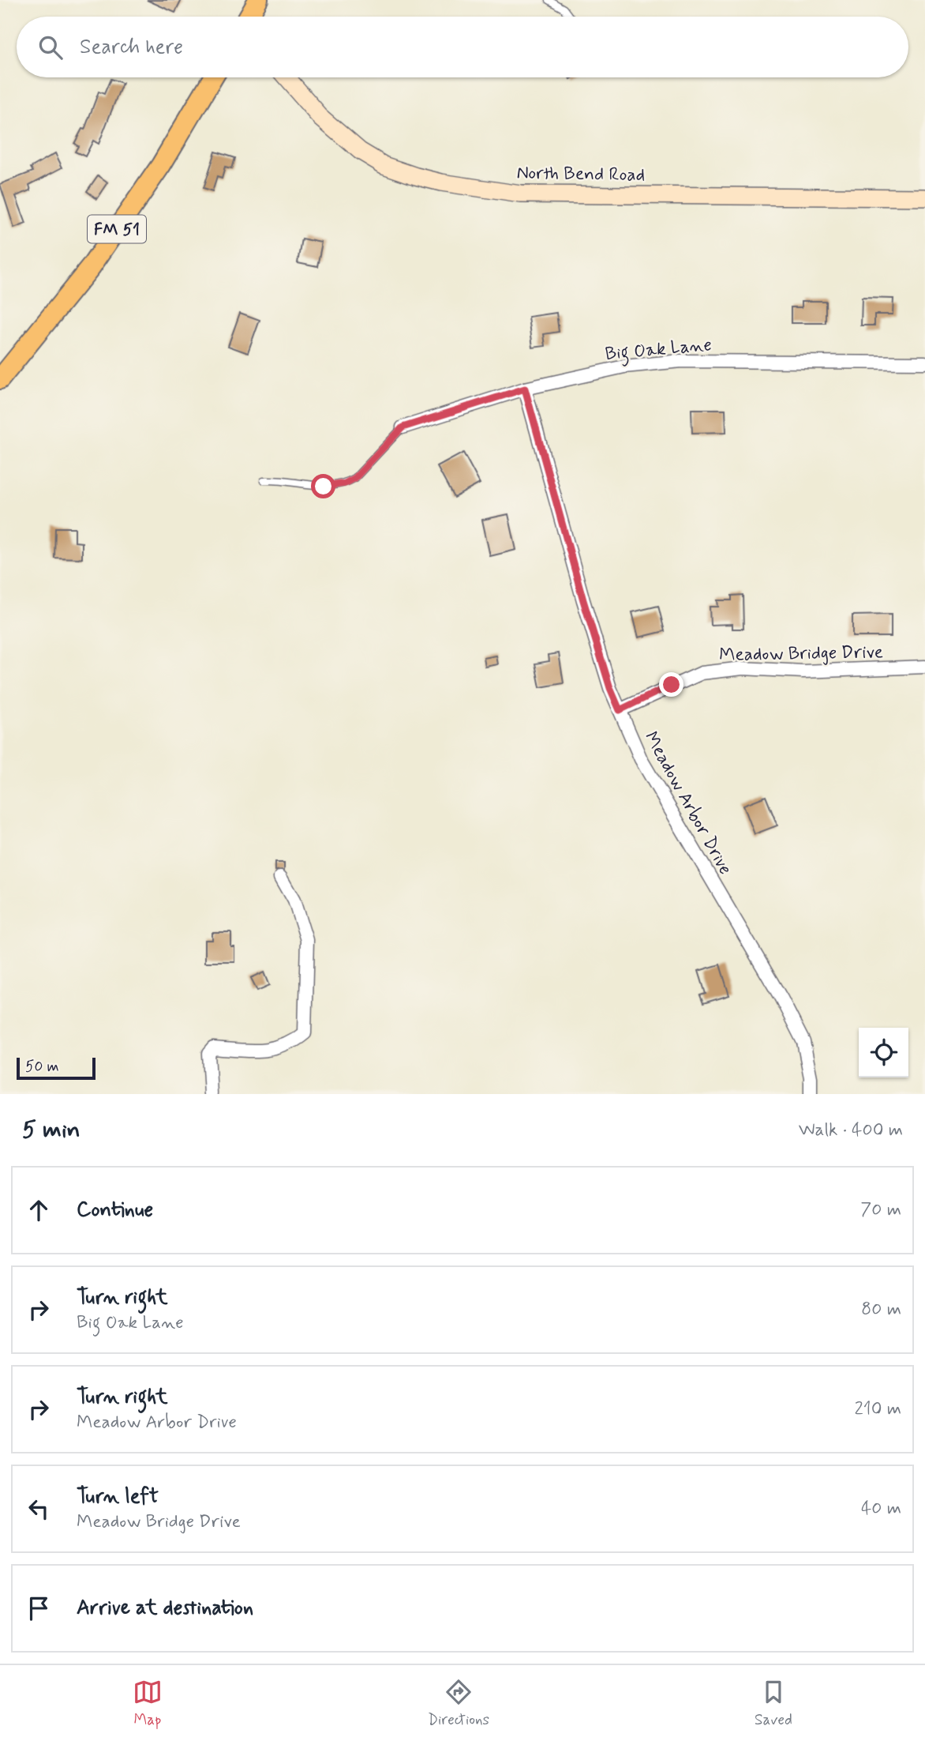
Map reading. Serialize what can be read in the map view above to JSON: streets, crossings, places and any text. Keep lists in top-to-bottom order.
{
  "streets": {
    "main road": ["FM 51"],
    "street": [
      "North Bend Road",
      "Big Oak Lane",
      "Meadow Bridge Drive",
      "Meadow Arbor Drive"
    ]
  },
  "crossings": [
    ["Big Oak Lane", "Meadow Arbor Drive"],
    ["Meadow Bridge Drive", "Meadow Arbor Drive"]
  ],
  "scale_bar": "50 m",
  "page": {
    "search": "Search here",
    "scale": "50 m",
    "heading": ["5 min", "Walk · 400 m"],
    "list": [
      ["Continue", "70 m"],
      ["Turn right", "Big Oak Lane", "80 m"],
      ["Turn right", "Meadow Arbor Drive", "210 m"],
      ["Turn left", "Meadow Bridge Drive", "40 m"],
      "Arrive at destination"
    ],
    "nav": ["Map", "Directions", "Saved"]
  }
}
